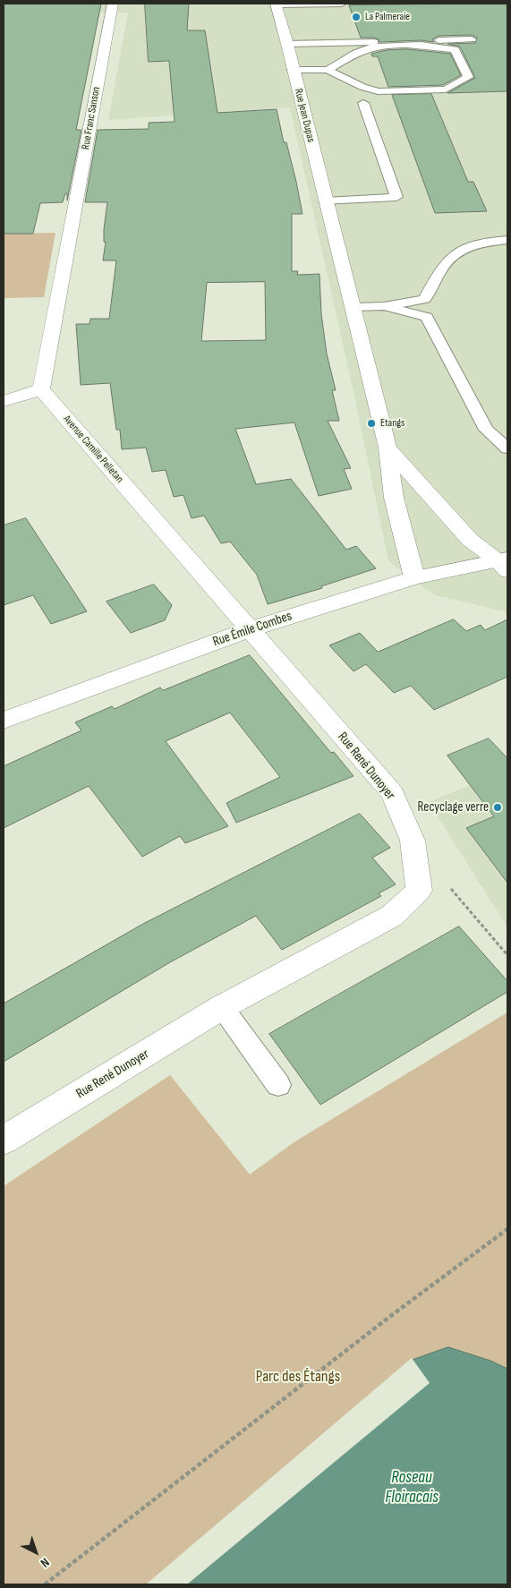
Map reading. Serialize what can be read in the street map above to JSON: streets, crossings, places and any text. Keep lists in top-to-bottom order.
{
  "streets": {
    "street": [
      "Rue Jean Dupas",
      "Rue Franc Sanson",
      "Avenue Camille Pelletan",
      "Rue Émile Combes",
      "Rue René Dunoyer"
    ]
  },
  "crossings": [
    ["Rue Jean Dupas", "Rue Émile Combes"],
    ["Rue Franc Sanson", "Avenue Camille Pelletan"],
    ["Avenue Camille Pelletan", "Rue Émile Combes"],
    ["Avenue Camille Pelletan", "Rue René Dunoyer"],
    ["Rue Émile Combes", "Rue René Dunoyer"]
  ],
  "water": ["Roseau Floiracais"],
  "parks": ["Parc des Étangs"],
  "places": ["La Palmeraie", "Etangs", "Recyclage verre"],
  "north": "bottom right"
}
